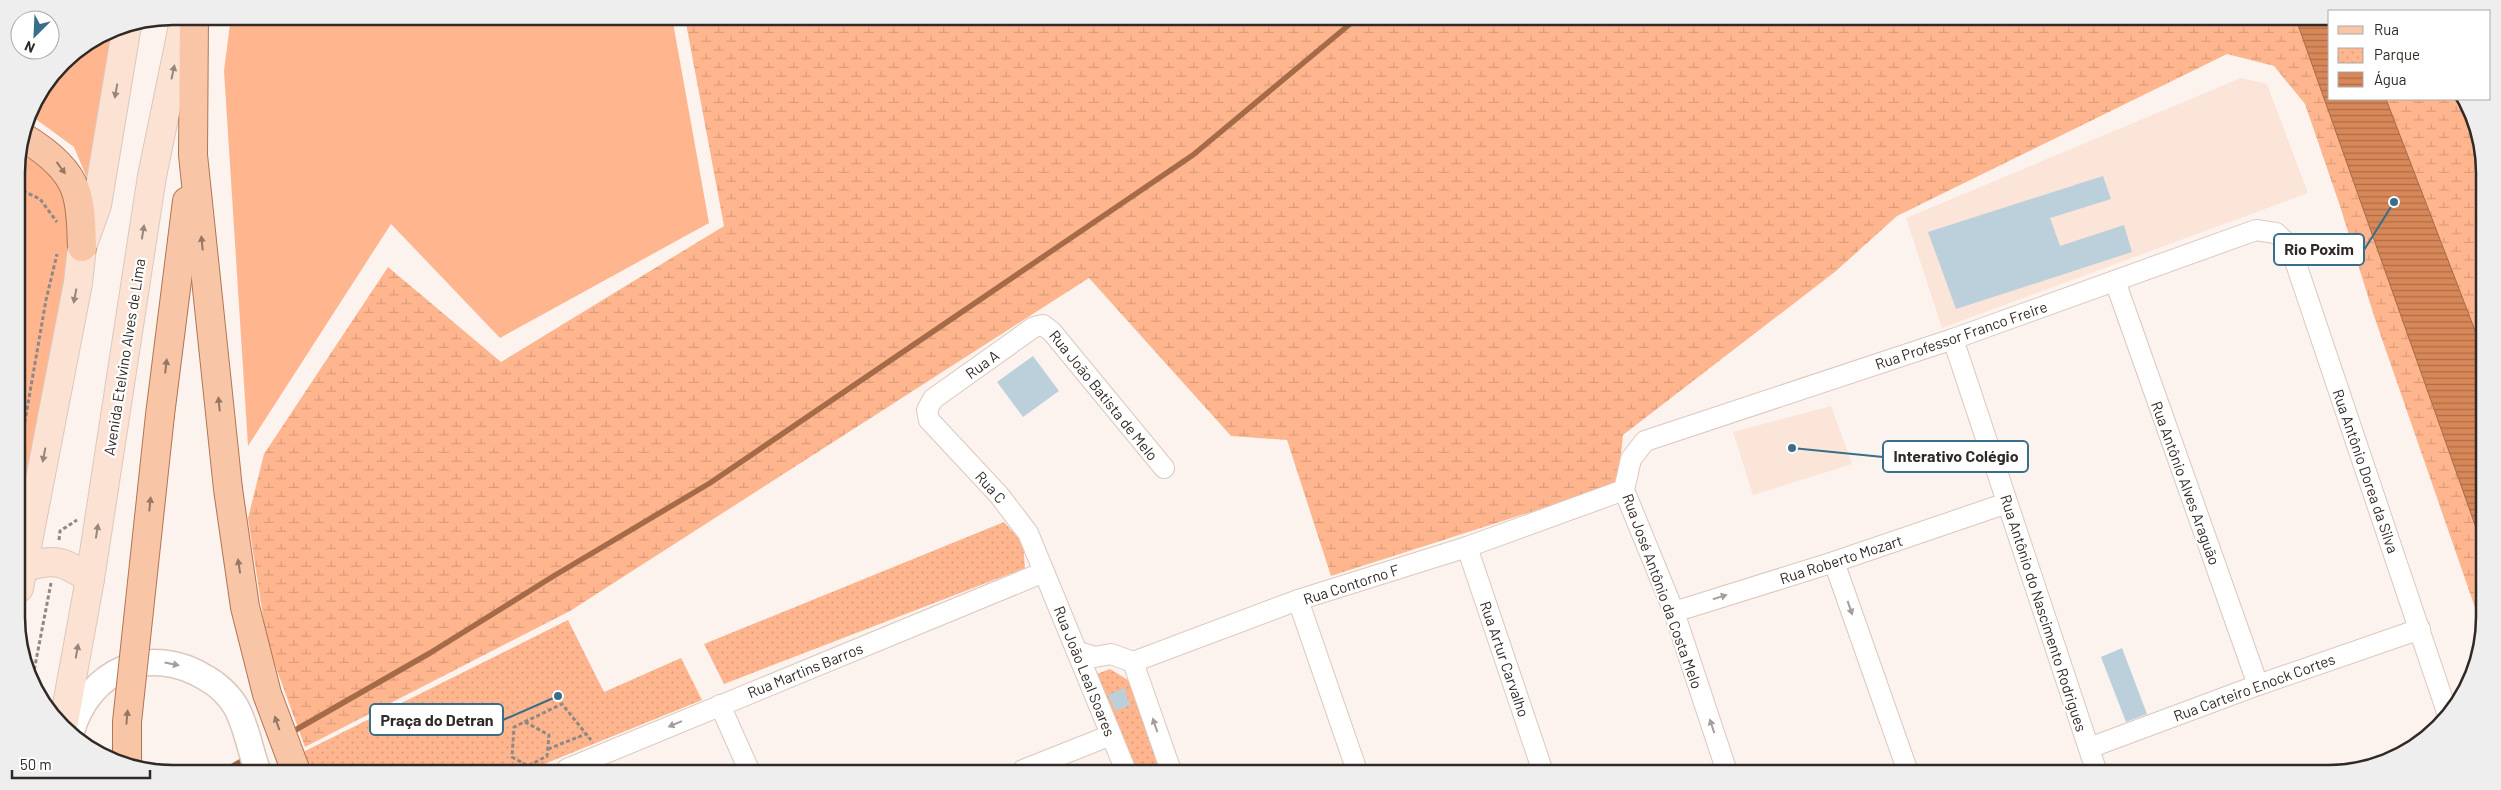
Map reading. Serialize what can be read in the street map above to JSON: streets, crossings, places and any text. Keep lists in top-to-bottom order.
{
  "streets": {
    "main road": ["Avenida Etelvino Alves de Lima"],
    "street": [
      "Rua Professor Franco Freire",
      "Rua A",
      "Rua João Batista de Melo",
      "Rua Antônio Dorea da Silva",
      "Rua Antônio Alves Araguão",
      "Rua C",
      "Rua Roberto Mozart",
      "Rua Contorno F",
      "Rua José Antônio da Costa Melo",
      "Rua Antônio do Nascimento Rodrigues",
      "Rua Artur Carvalho",
      "Rua Martins Barros",
      "Rua João Leal Soares",
      "Rua Carteiro Enock Cortes"
    ]
  },
  "crossings": [
    ["Rua Professor Franco Freire", "Rua Antônio Dorea da Silva"],
    ["Rua Professor Franco Freire", "Rua Antônio Alves Araguão"],
    ["Rua Professor Franco Freire", "Rua José Antônio da Costa Melo"],
    ["Rua Professor Franco Freire", "Rua Antônio do Nascimento Rodrigues"],
    ["Rua A", "Rua João Batista de Melo"],
    ["Rua A", "Rua C"],
    ["Rua Antônio Dorea da Silva", "Rua Carteiro Enock Cortes"],
    ["Rua Antônio Alves Araguão", "Rua Carteiro Enock Cortes"],
    ["Rua C", "Rua Martins Barros"],
    ["Rua C", "Rua João Leal Soares"],
    ["Rua Roberto Mozart", "Rua José Antônio da Costa Melo"],
    ["Rua Roberto Mozart", "Rua Antônio do Nascimento Rodrigues"],
    ["Rua Contorno F", "Rua José Antônio da Costa Melo"],
    ["Rua Contorno F", "Rua Artur Carvalho"],
    ["Rua Antônio do Nascimento Rodrigues", "Rua Carteiro Enock Cortes"],
    ["Rua Martins Barros", "Rua João Leal Soares"]
  ],
  "one_way": ["Rua Roberto Mozart"],
  "places": ["Rio Poxim", "Interativo Colégio", "Praça do Detran"],
  "legend": ["Rua", "Parque", "Água"],
  "scale_bar": "50 m",
  "north": "bottom left"
}
